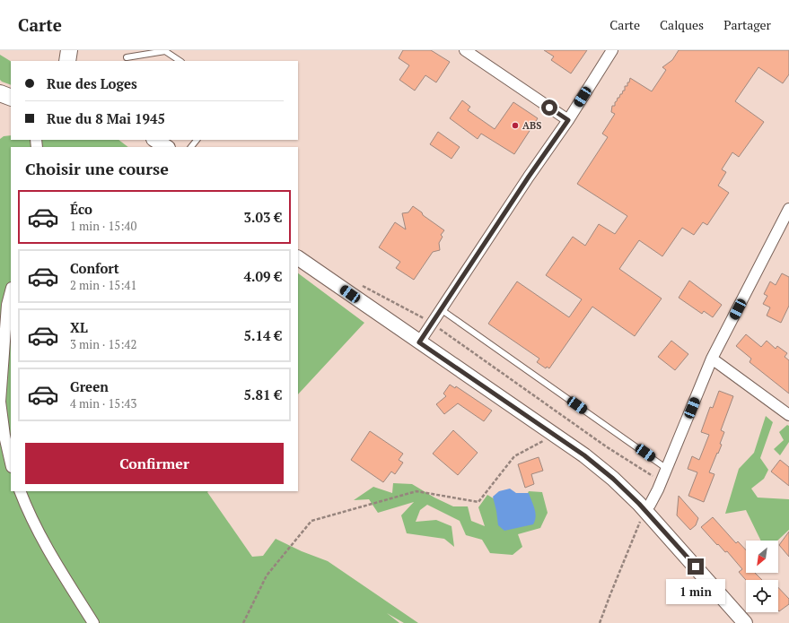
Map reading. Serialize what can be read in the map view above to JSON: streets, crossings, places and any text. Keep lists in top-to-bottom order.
{
  "places": ["ABS"],
  "north": "bottom left",
  "page": {
    "header": "Carte",
    "nav": ["Carte", "Calques", "Partager"],
    "banner": ["Rue des Loges", "Rue du 8 Mai 1945"],
    "heading": "Choisir une course",
    "list": [
      {
        "name": "Éco",
        "note": "1 min · 15:40",
        "value": "3.03 €"
      },
      {
        "name": "Confort",
        "note": "2 min · 15:41",
        "value": "4.09 €"
      },
      {
        "name": "XL",
        "note": "3 min · 15:42",
        "value": "5.14 €"
      },
      {
        "name": "Green",
        "note": "4 min · 15:43",
        "value": "5.81 €"
      }
    ],
    "buttons": "Confirmer",
    "bubble": "1 min"
  }
}
